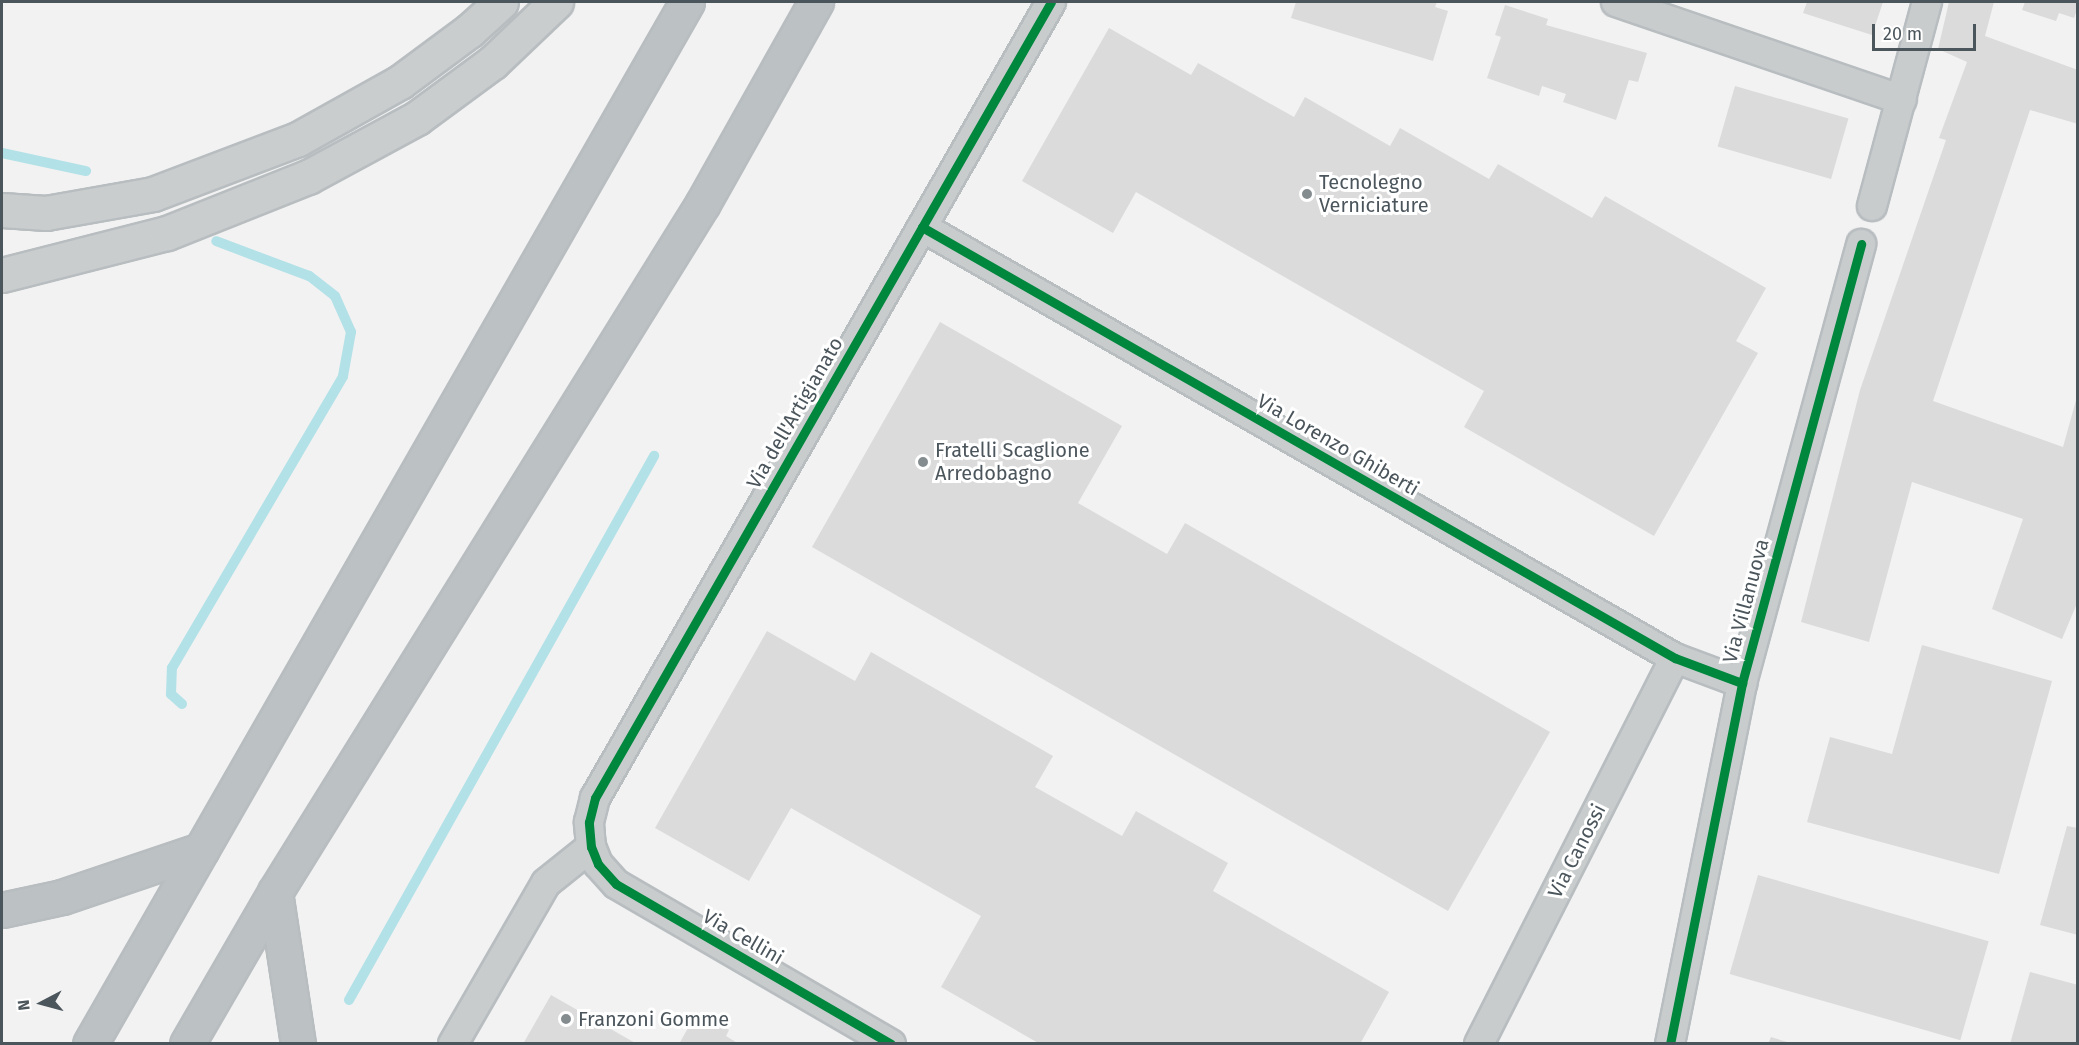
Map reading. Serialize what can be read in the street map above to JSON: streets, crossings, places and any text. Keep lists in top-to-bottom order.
{
  "streets": {
    "street": [
      "Via dell'Artigianato",
      "Via Lorenzo Ghiberti",
      "Via Villanuova",
      "Via Canossi",
      "Via Cellini"
    ]
  },
  "crossings": [
    ["Via dell'Artigianato", "Via Lorenzo Ghiberti"],
    ["Via dell'Artigianato", "Via Cellini"],
    ["Via Lorenzo Ghiberti", "Via Villanuova"],
    ["Via Lorenzo Ghiberti", "Via Canossi"]
  ],
  "places": ["Tecnolegno Verniciature", "Fratelli Scaglione Arredobagno", "Franzoni Gomme"],
  "scale_bar": "20 m",
  "north": "left"
}
